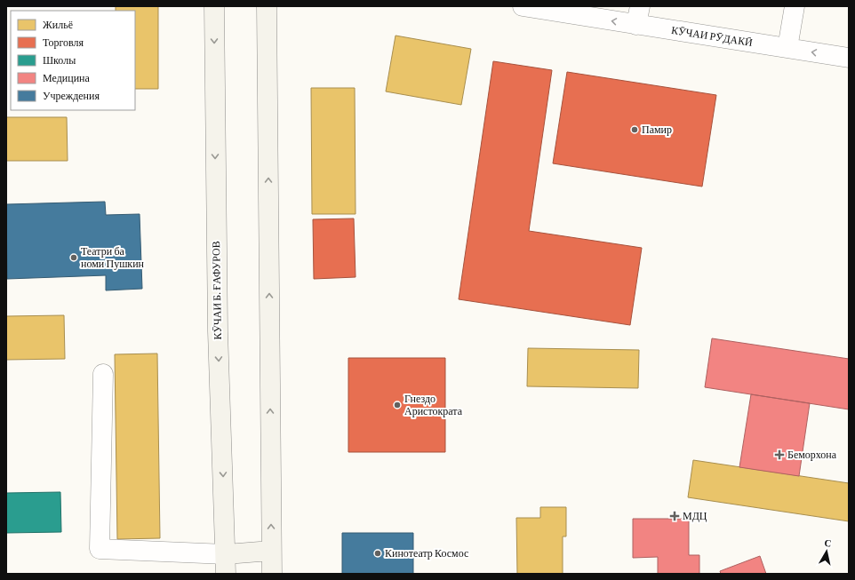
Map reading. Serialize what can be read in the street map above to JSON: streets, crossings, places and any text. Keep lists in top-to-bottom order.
{
  "streets": {
    "main road": ["КӮЧАИ Б. ҒАФУРОВ"],
    "street": ["КӮЧАИ РӮДАКӢ"]
  },
  "one_way": ["КӮЧАИ РӮДАКӢ"],
  "places": {
    "other": [
      "Памир",
      "Театри ба номи Пушкин",
      "Гнездо Аристократа",
      "Кинотеатр Космос"
    ],
    "health": ["Беморхона", "МДЦ"]
  },
  "legend": [
    "Жильё",
    "Торговля",
    "Школы",
    "Медицина",
    "Учреждения"
  ],
  "north": "top"
}
